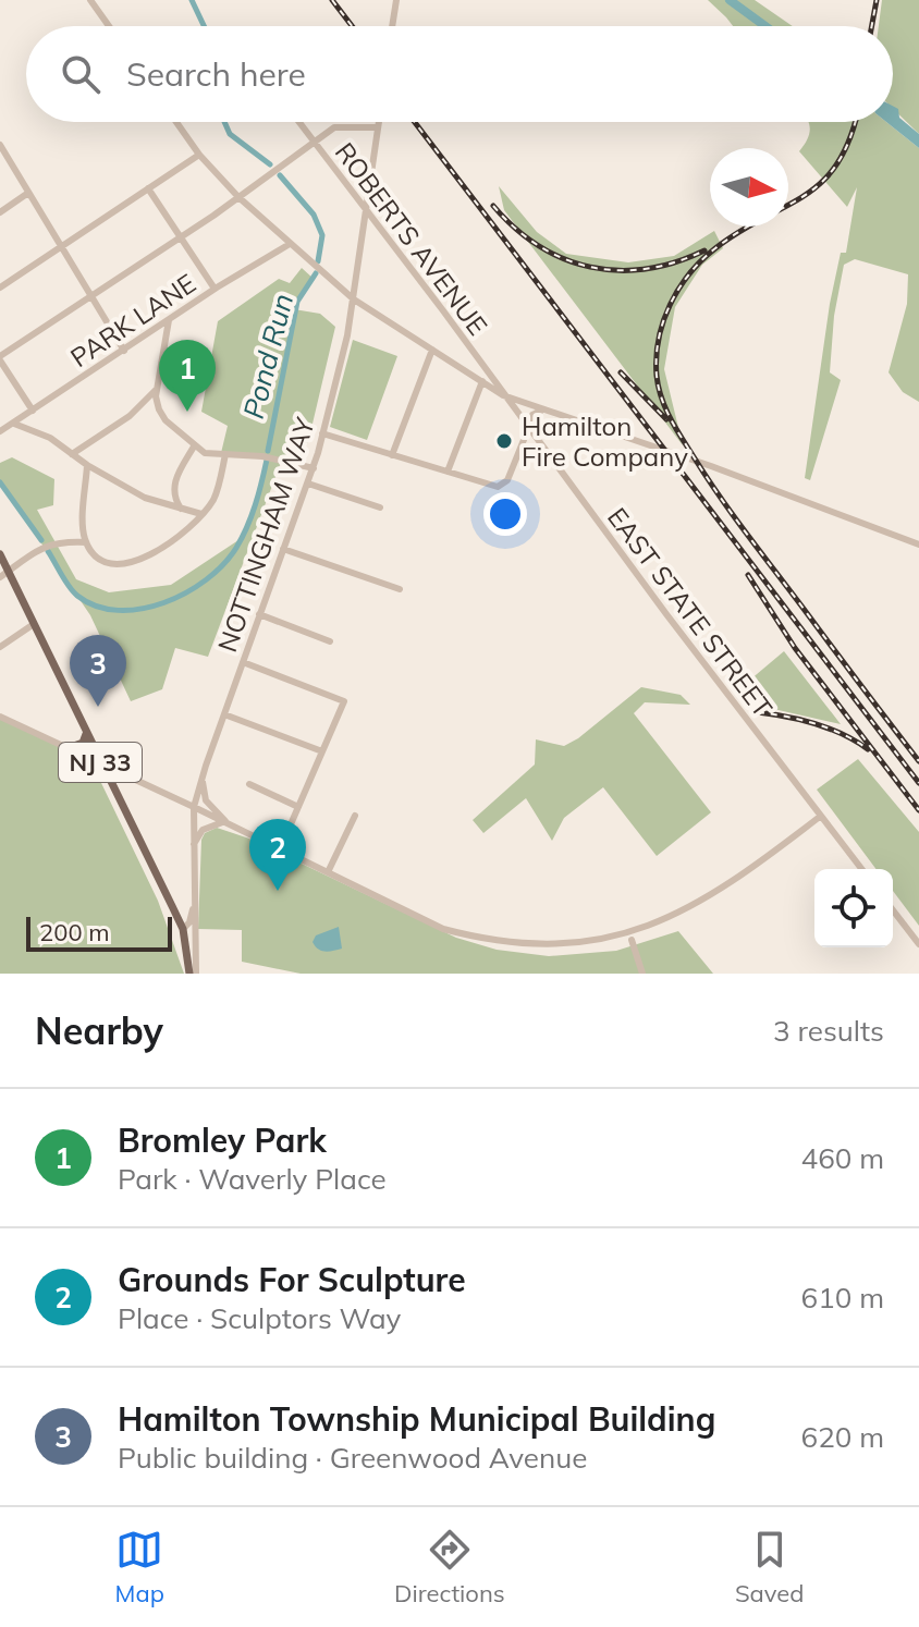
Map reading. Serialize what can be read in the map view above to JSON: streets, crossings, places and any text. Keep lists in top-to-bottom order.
{
  "streets": {
    "main road": ["NJ 33"],
    "street": [
      "ROBERTS AVENUE",
      "PARK LANE",
      "NOTTINGHAM WAY",
      "EAST STATE STREET"
    ]
  },
  "crossings": [
    ["ROBERTS AVENUE", "NOTTINGHAM WAY"],
    ["ROBERTS AVENUE", "EAST STATE STREET"],
    ["PARK LANE", "NOTTINGHAM WAY"],
    ["PARK LANE", "EAST STATE STREET"],
    ["NOTTINGHAM WAY", "EAST STATE STREET"],
    ["NOTTINGHAM WAY", "NJ 33"]
  ],
  "water": ["Pond Run"],
  "places": ["Hamilton Fire Company"],
  "scale_bar": "200 m",
  "north": "right",
  "page": {
    "search": "Search here",
    "pins": ["1", "3", "2"],
    "scale": "200 m",
    "heading": ["Nearby", "3 results"],
    "list": [
      {
        "mark": "1",
        "name": "Bromley Park",
        "note": "Park · Waverly Place",
        "value": "460 m"
      },
      {
        "mark": "2",
        "name": "Grounds For Sculpture",
        "note": "Place · Sculptors Way",
        "value": "610 m"
      },
      {
        "mark": "3",
        "name": "Hamilton Township Municipal Building",
        "note": "Public building · Greenwood Avenue",
        "value": "620 m"
      }
    ],
    "nav": ["Map", "Directions", "Saved"]
  }
}
